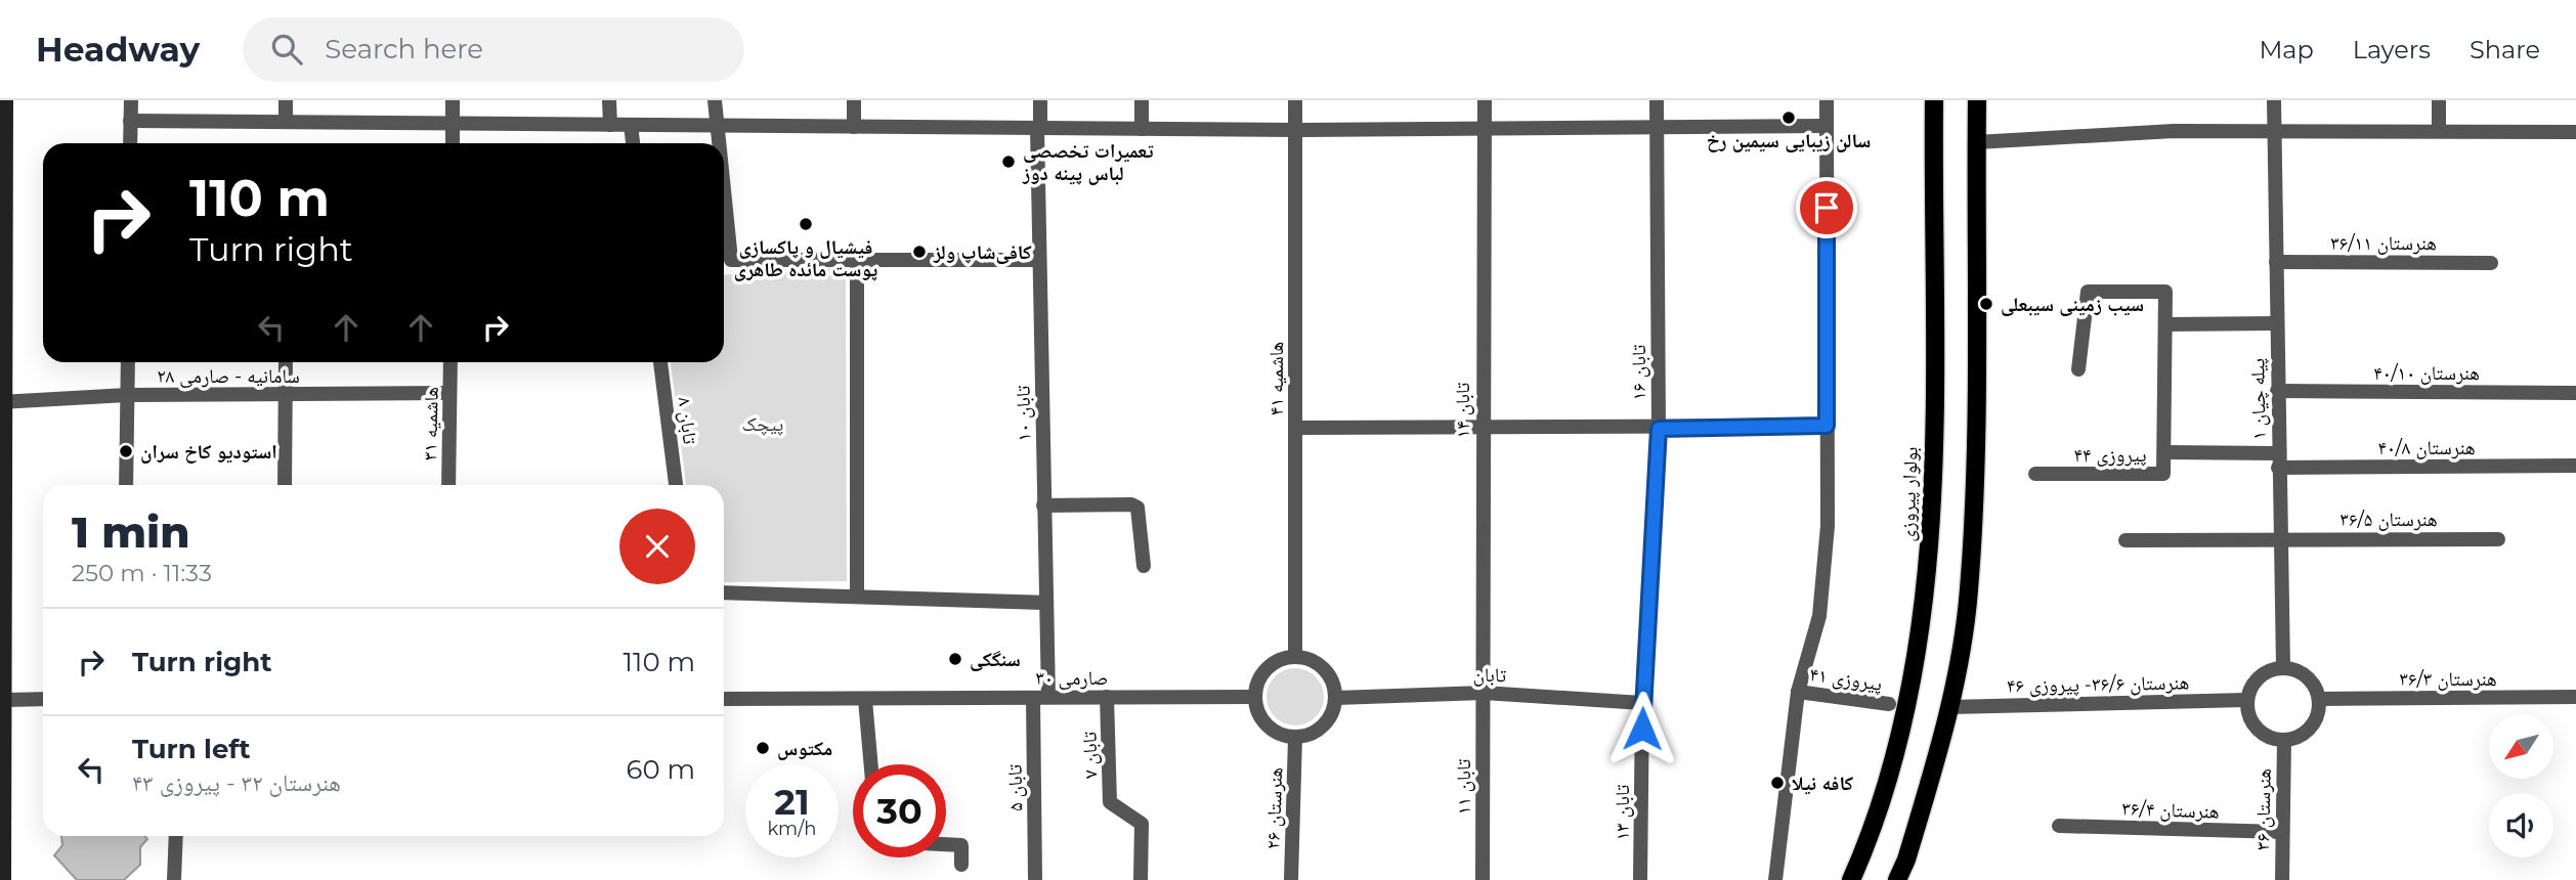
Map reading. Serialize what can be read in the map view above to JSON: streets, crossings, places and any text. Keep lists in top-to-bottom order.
{
  "streets": {
    "main road": ["بولوار پیروزی"],
    "street": [
      "هنرستان ۳۶/۱۱",
      "تابان ۱۶",
      "هنرستان ۴۰/۱۰",
      "سامانیه - صارمی ۲۸",
      "هاشمیه ۴۱",
      "پیله چیان ۱",
      "تابان ۱۴",
      "تابان ۱۰",
      "تابان ۸",
      "هاشمیه ۳۱",
      "هنرستان ۴۰/۸",
      "پیروزی ۴۴",
      "هنرستان ۳۶/۵",
      "تابان",
      "صارمی ۳۰",
      "پیروزی ۴۱",
      "هنرستان ۳۶/۳",
      "هنرستان ۳۶/۶- پیروزی ۴۶",
      "تابان ۷",
      "تابان ۱۱",
      "تابان ۵",
      "هنرستان ۲۶",
      "هنرستان ۳۶/۴",
      "هنرستان ۳۶",
      "تابان ۱۳"
    ]
  },
  "crossings": [
    ["هنرستان ۳۶/۱۱", "پیله چیان ۱"],
    ["تابان ۱۶", "تابان"],
    ["تابان ۱۶", "تابان ۱۳"],
    ["هنرستان ۴۰/۱۰", "پیله چیان ۱"],
    ["سامانیه - صارمی ۲۸", "هاشمیه ۳۱"],
    ["هاشمیه ۴۱", "تابان"],
    ["هاشمیه ۴۱", "صارمی ۳۰"],
    ["هاشمیه ۴۱", "هنرستان ۲۶"],
    ["پیله چیان ۱", "هنرستان ۴۰/۸"],
    ["پیله چیان ۱", "هنرستان ۳۶/۵"],
    ["پیله چیان ۱", "هنرستان ۳۶/۳"],
    ["پیله چیان ۱", "هنرستان ۳۶/۶- پیروزی ۴۶"],
    ["پیله چیان ۱", "هنرستان ۳۶"],
    ["تابان ۱۴", "تابان"],
    ["تابان ۱۴", "تابان ۱۱"],
    ["تابان ۱۰", "صارمی ۳۰"],
    ["تابان ۱۰", "تابان ۵"],
    ["هنرستان ۴۰/۸", "پیروزی ۴۴"],
    ["تابان", "صارمی ۳۰"],
    ["تابان", "تابان ۱۱"],
    ["تابان", "هنرستان ۲۶"],
    ["تابان", "تابان ۱۳"],
    ["صارمی ۳۰", "تابان ۷"],
    ["صارمی ۳۰", "تابان ۵"],
    ["صارمی ۳۰", "هنرستان ۲۶"],
    ["هنرستان ۳۶/۳", "هنرستان ۳۶/۶- پیروزی ۴۶"],
    ["هنرستان ۳۶/۳", "هنرستان ۳۶"],
    ["هنرستان ۳۶/۶- پیروزی ۴۶", "هنرستان ۳۶"],
    ["هنرستان ۳۶/۴", "هنرستان ۳۶"]
  ],
  "parks": ["پیچک"],
  "places": [
    "سالن زیبایی سیمین رخ",
    "تعمیرات تخصصی لباس پینه دوز",
    "فیشیال و پاکسازی پوست مائده طاهری",
    "کافی‌شاپ ولز",
    "سیب زمینی سیبعلی",
    "استودیو کاخ سران",
    "سنگکی",
    "مکتوس",
    "کافه نیلا"
  ],
  "north": "bottom left",
  "page": {
    "header": "Headway",
    "search": "Search here",
    "nav": ["Map", "Layers", "Share"],
    "turn": ["110 m", "Turn right"],
    "heading": ["1 min", "250 m · 11:33"],
    "list": [
      {
        "name": "Turn right",
        "value": "110 m"
      },
      {
        "name": "Turn left",
        "note": "هنرستان ۳۲ - پیروزی ۴۳",
        "value": "60 m"
      }
    ],
    "speed": "21 km/h",
    "limit": "30"
  }
}
